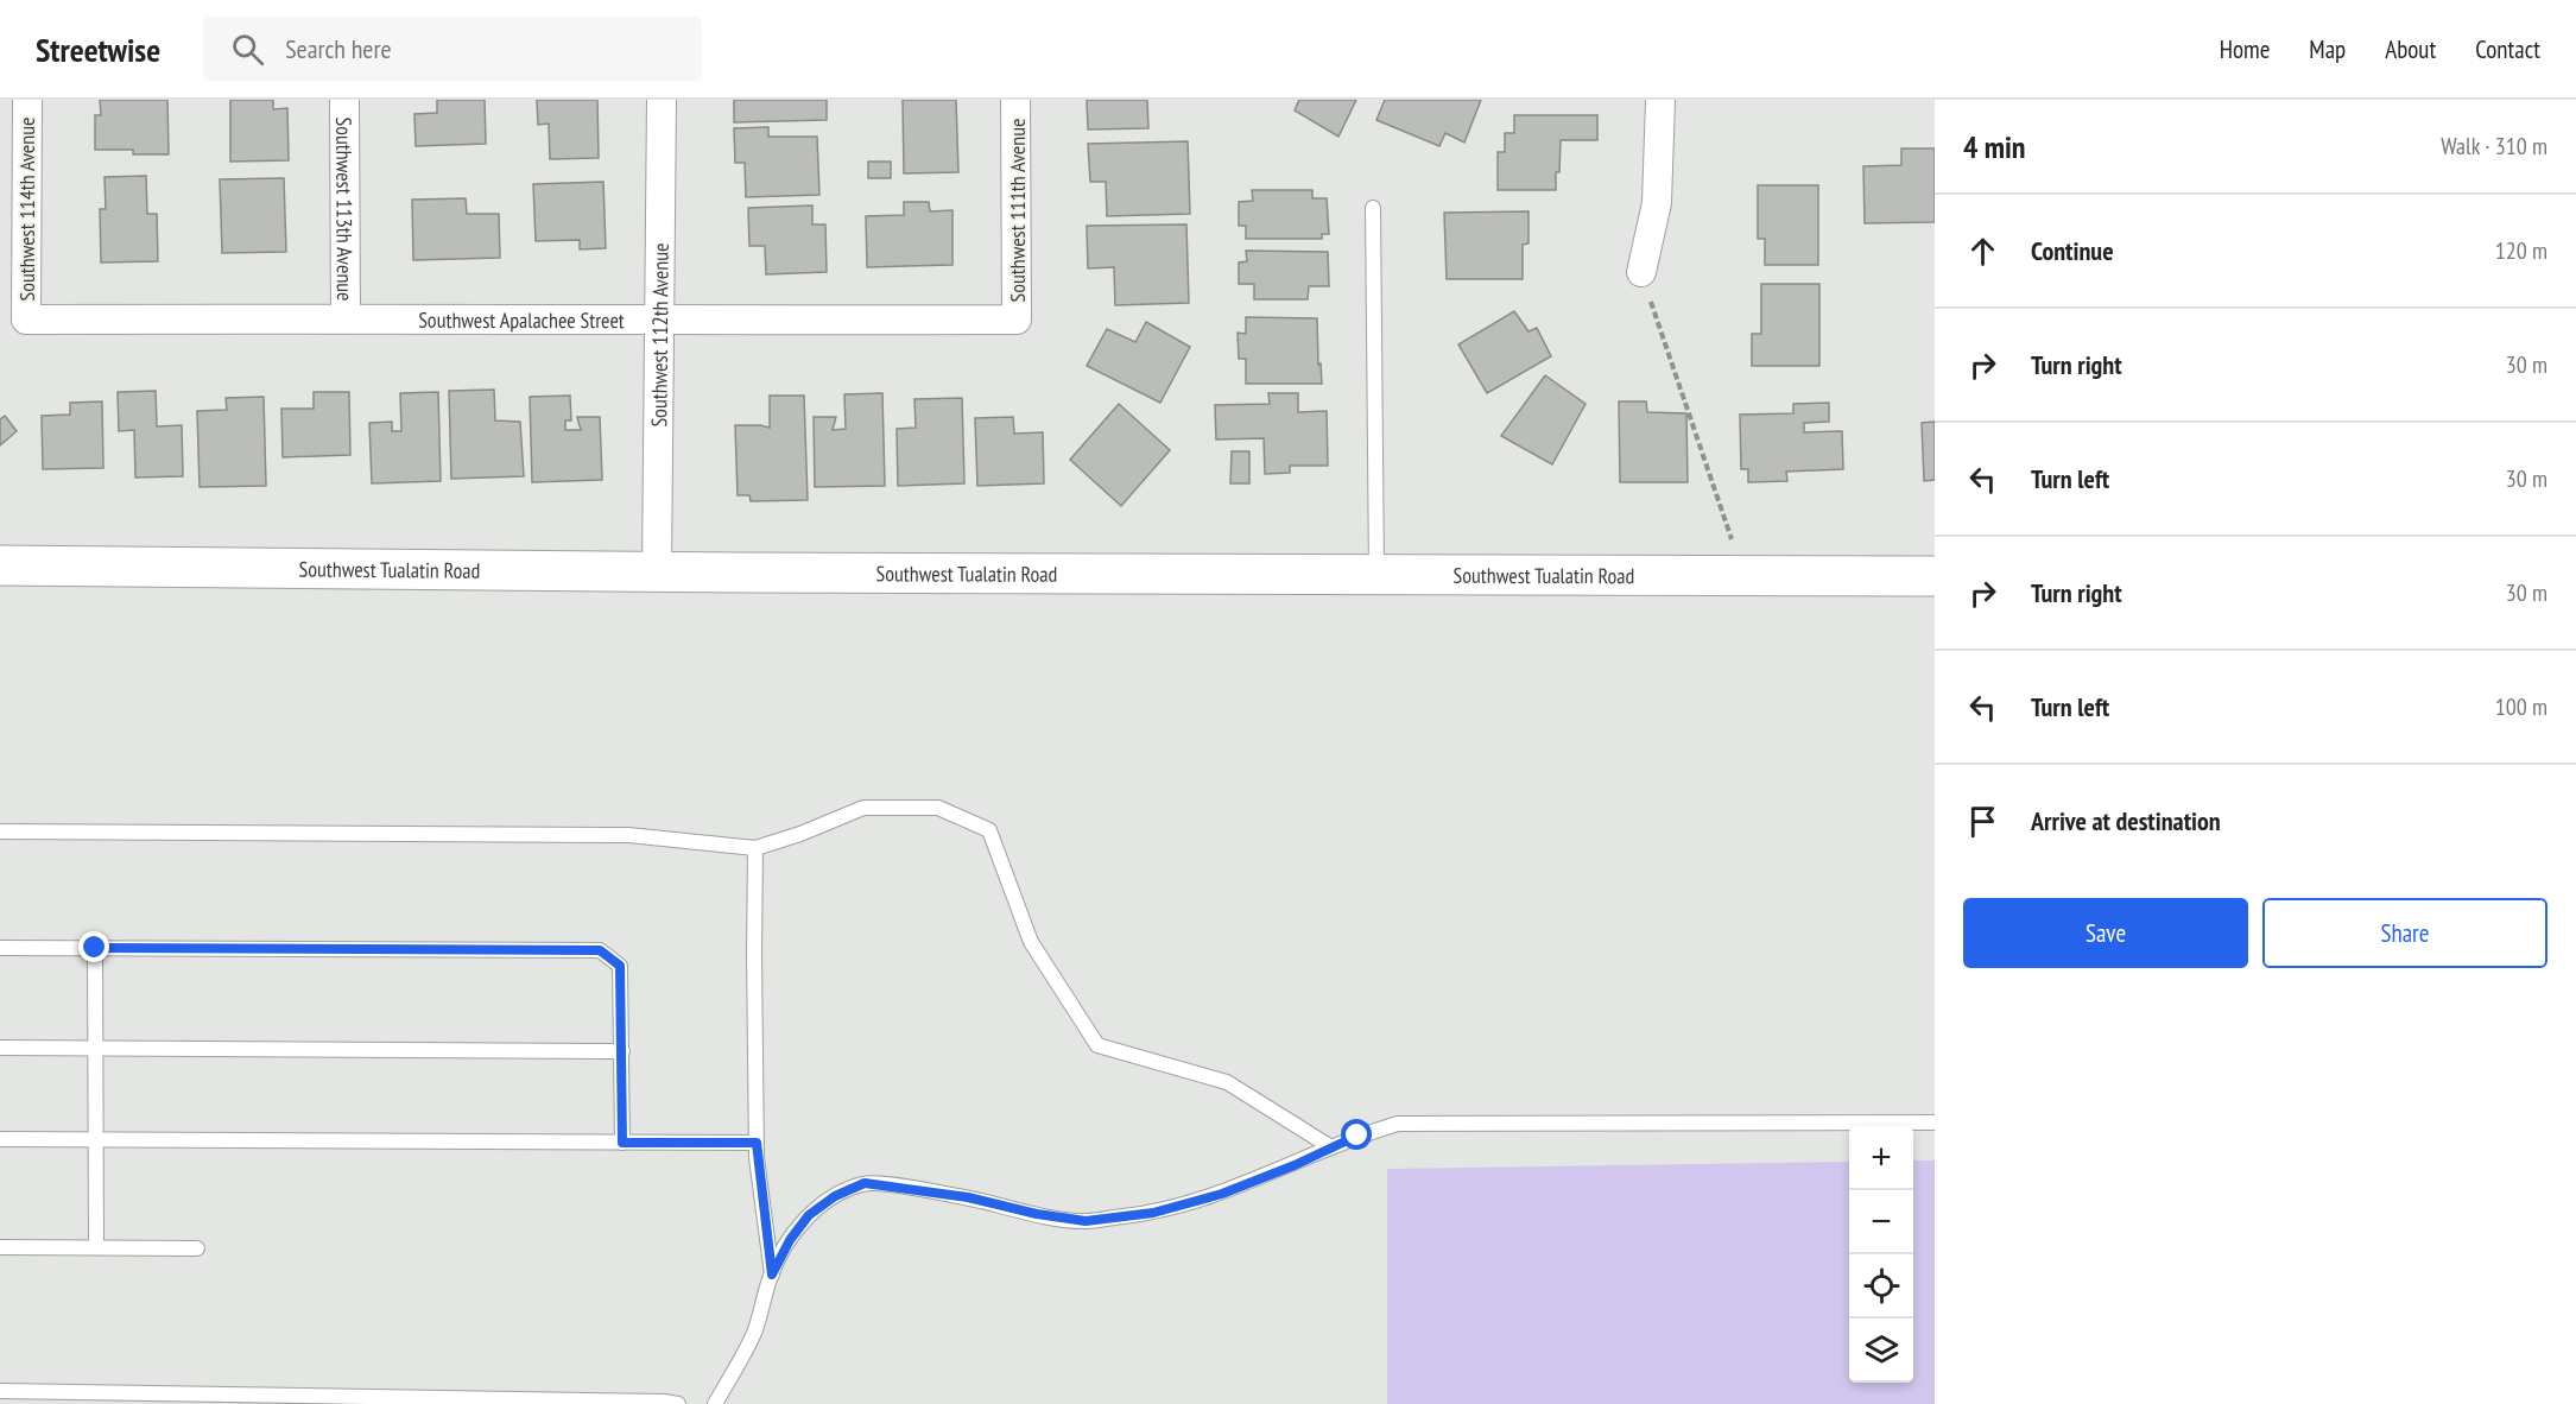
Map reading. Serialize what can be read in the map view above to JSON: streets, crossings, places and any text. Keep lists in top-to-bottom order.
{
  "streets": {
    "main road": ["Southwest Tualatin Road"],
    "street": [
      "Southwest 114th Avenue",
      "Southwest 113th Avenue",
      "Southwest 111th Avenue",
      "Southwest Apalachee Street",
      "Southwest 112th Avenue"
    ]
  },
  "crossings": [
    ["Southwest 114th Avenue", "Southwest Apalachee Street"],
    ["Southwest 113th Avenue", "Southwest Apalachee Street"],
    ["Southwest 111th Avenue", "Southwest Apalachee Street"],
    ["Southwest Apalachee Street", "Southwest 112th Avenue"],
    ["Southwest 112th Avenue", "Southwest Tualatin Road"]
  ],
  "page": {
    "header": "Streetwise",
    "search": "Search here",
    "nav": [
      "Home",
      "Map",
      "About",
      "Contact"
    ],
    "heading": ["4 min", "Walk · 310 m"],
    "list": [
      ["Continue", "120 m"],
      ["Turn right", "30 m"],
      ["Turn left", "30 m"],
      ["Turn right", "30 m"],
      ["Turn left", "100 m"],
      "Arrive at destination"
    ],
    "buttons": ["Save", "Share"],
    "map_buttons": ["+", "−"]
  }
}
